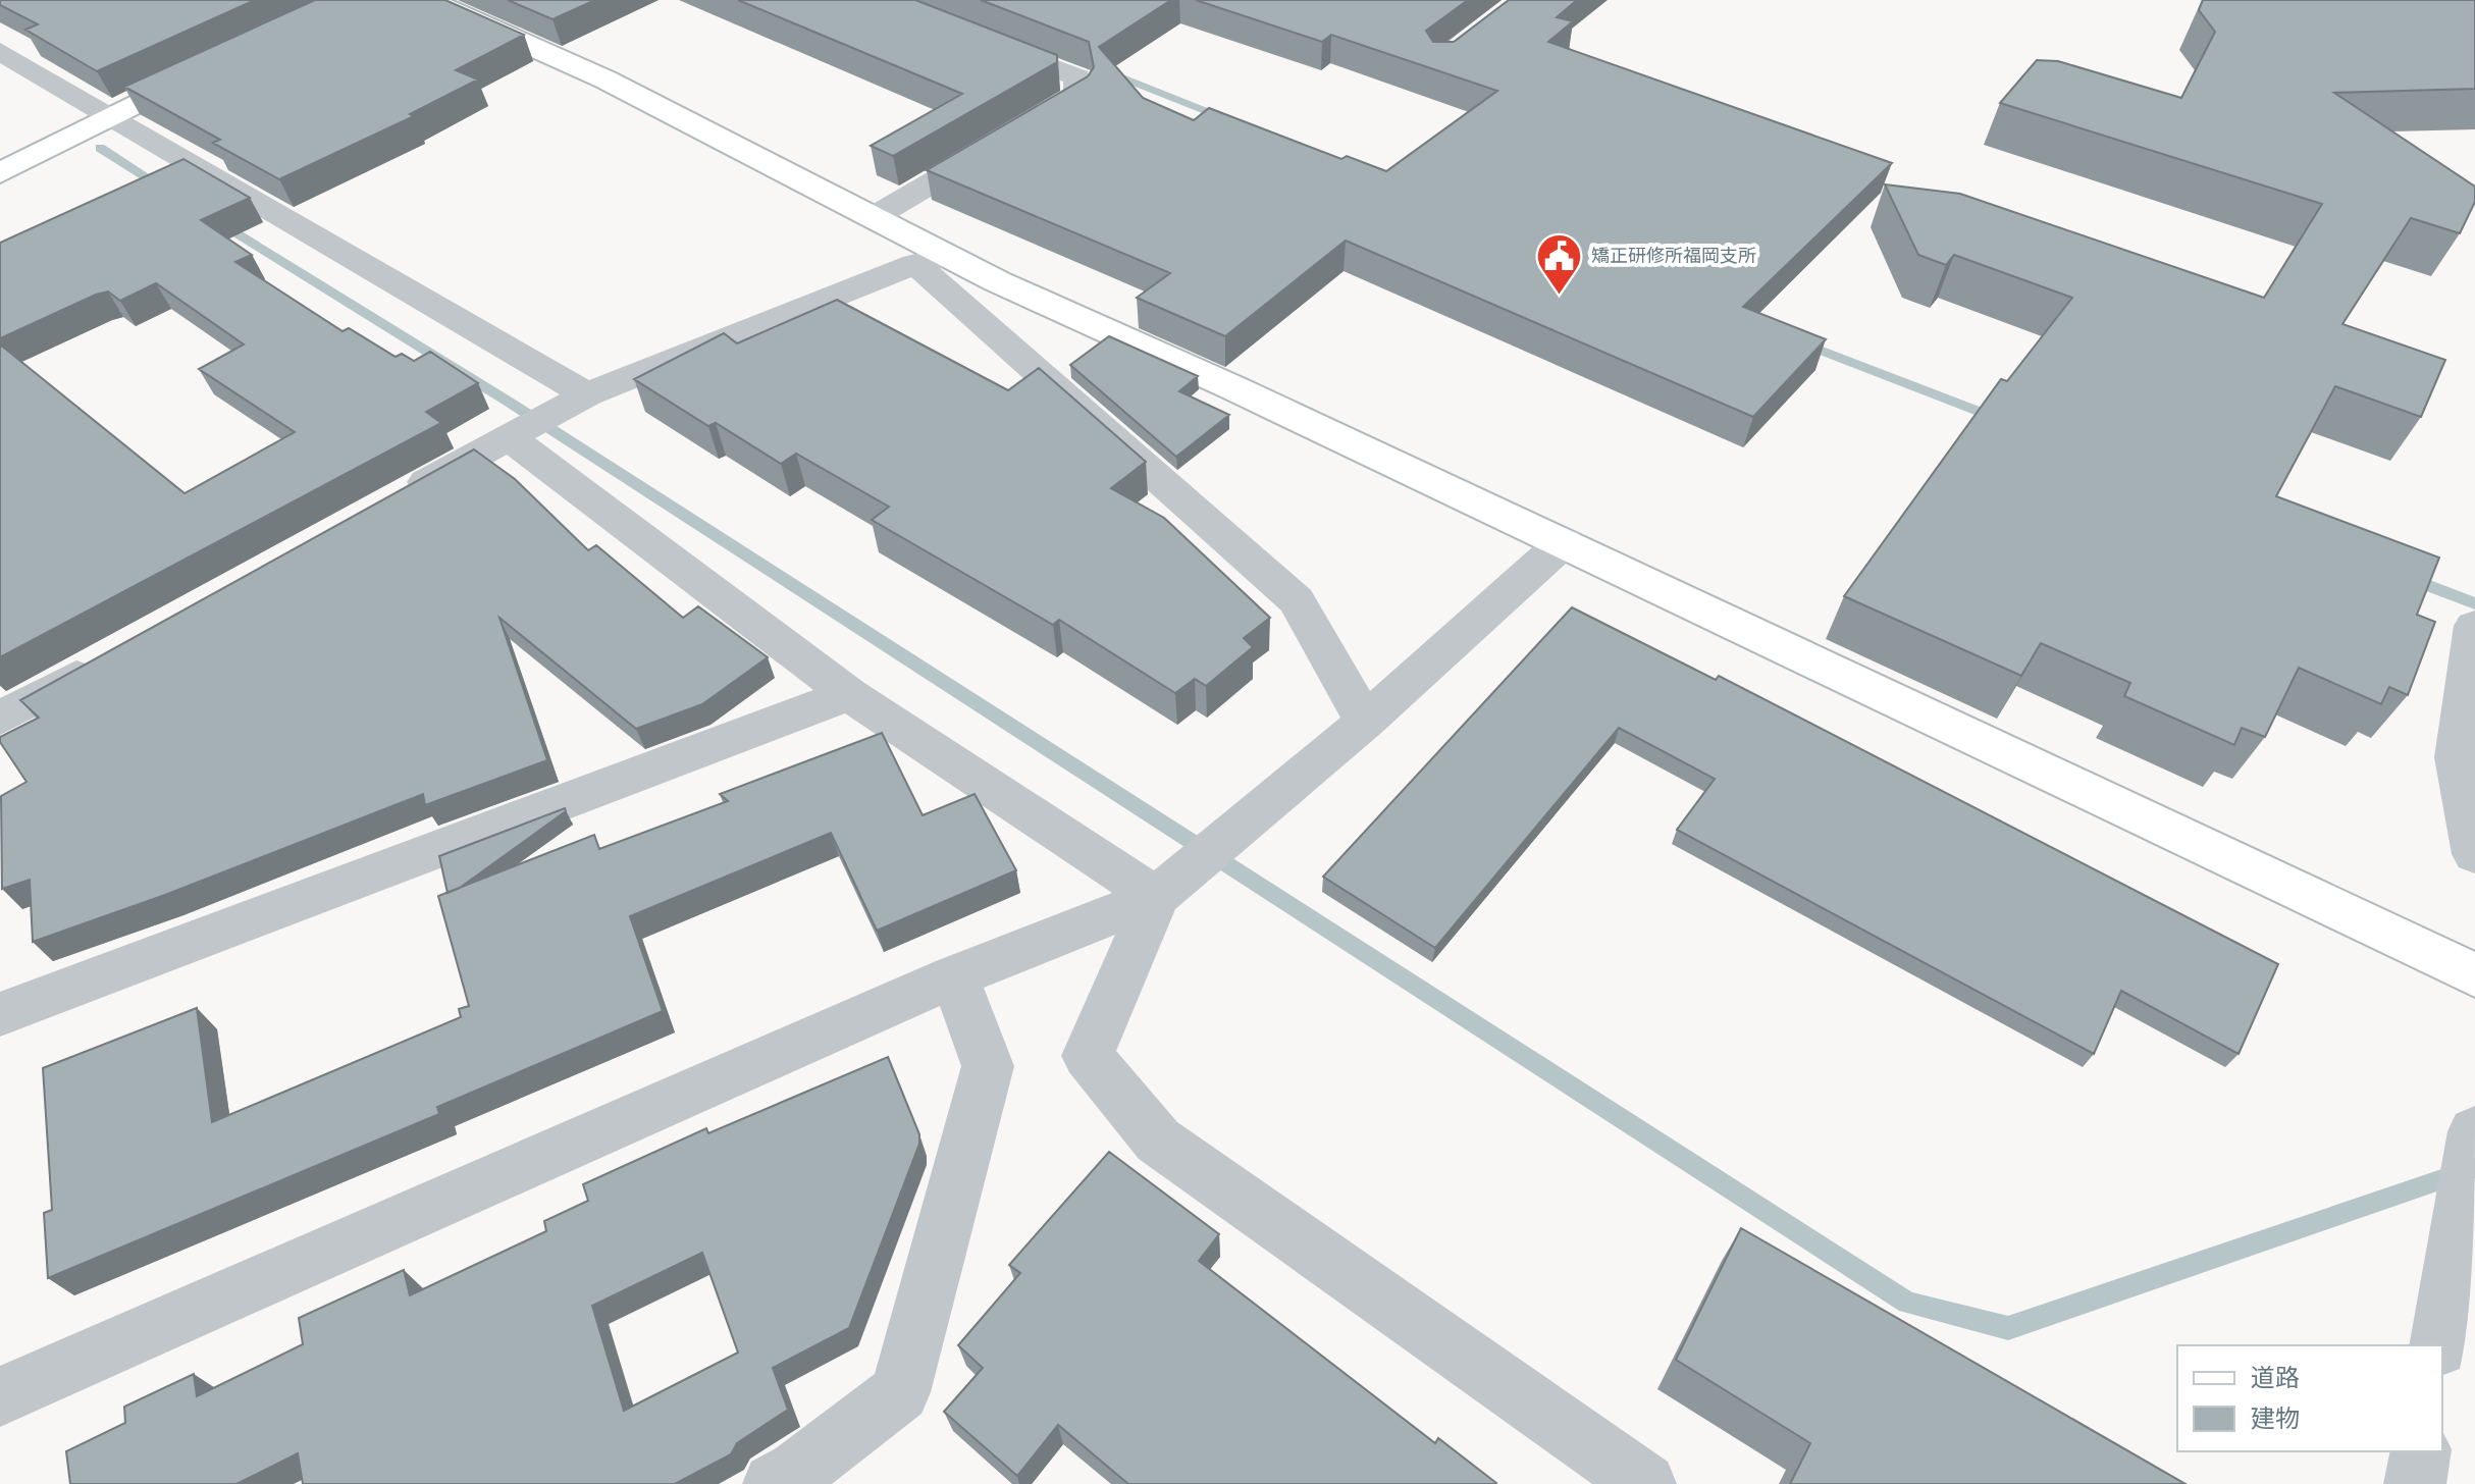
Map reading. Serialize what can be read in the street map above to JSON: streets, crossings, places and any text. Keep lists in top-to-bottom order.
{
  "places": {
    "public building": ["矯正研修所福岡支所"]
  },
  "legend": ["道路", "建物"]
}
